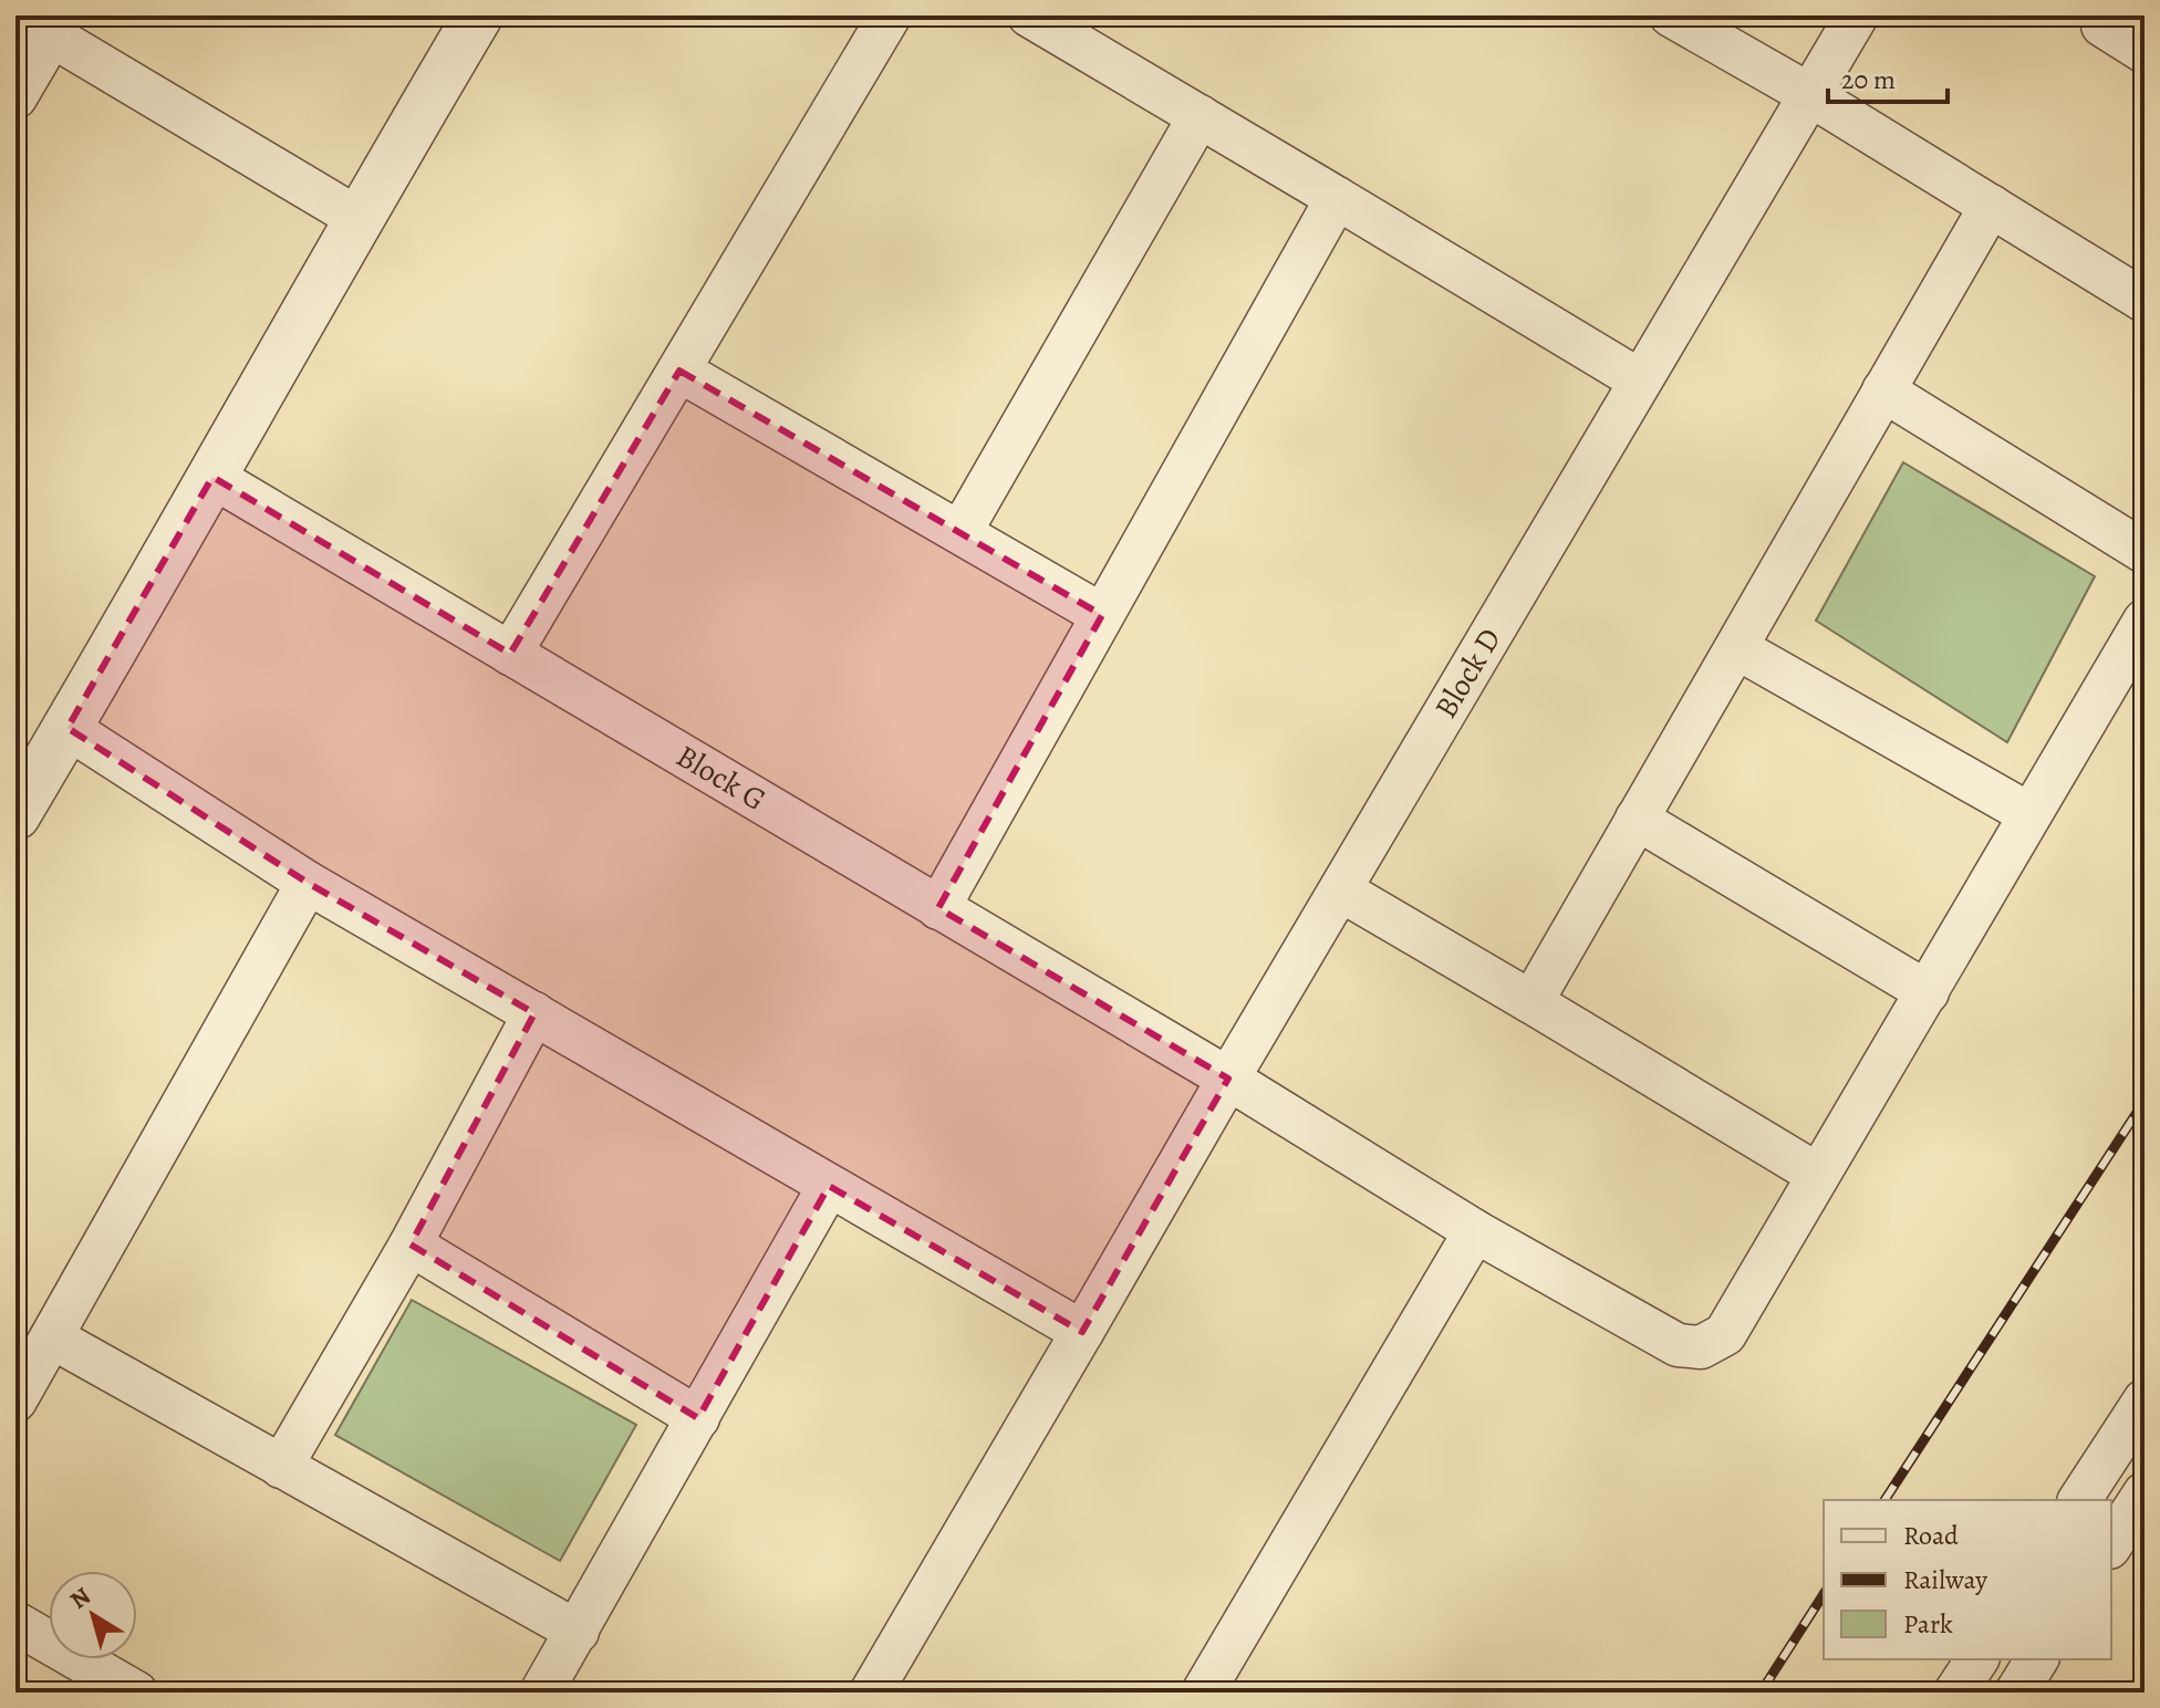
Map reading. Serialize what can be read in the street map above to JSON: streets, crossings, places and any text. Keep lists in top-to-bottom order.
{
  "streets": {
    "street": ["Block D", "Block G"]
  },
  "crossings": [
    ["Block D", "Block G"]
  ],
  "legend": ["Road", "Railway", "Park"],
  "scale_bar": "20 m",
  "north": "top left"
}
